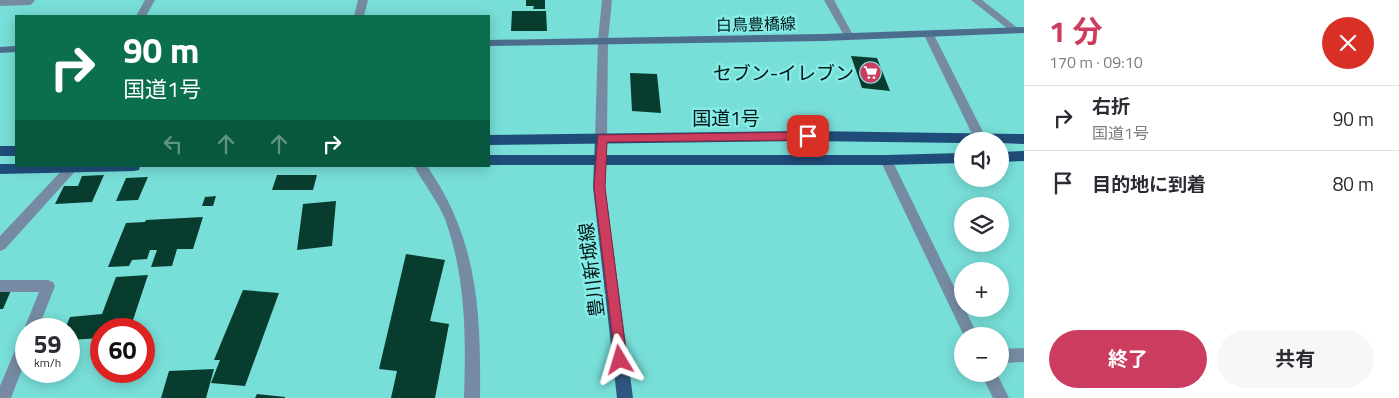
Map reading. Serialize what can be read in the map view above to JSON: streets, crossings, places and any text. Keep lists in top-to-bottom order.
{
  "streets": {
    "highway": ["国道1号"],
    "main road": ["白鳥豊橋線", "豊川新城線"]
  },
  "crossings": [
    ["国道1号", "豊川新城線"]
  ],
  "places": {
    "supermarket": ["セブン-イレブン"]
  },
  "page": {
    "heading": ["1 分", "170 m · 09:10"],
    "turn": ["90 m", "国道1号"],
    "list": [
      {
        "name": "右折",
        "note": "国道1号",
        "value": "90 m"
      },
      {
        "name": "目的地に到着",
        "value": "80 m"
      }
    ],
    "map_buttons": ["+", "−"],
    "speed": "59 km/h",
    "limit": "60",
    "buttons": ["終了", "共有"]
  }
}
